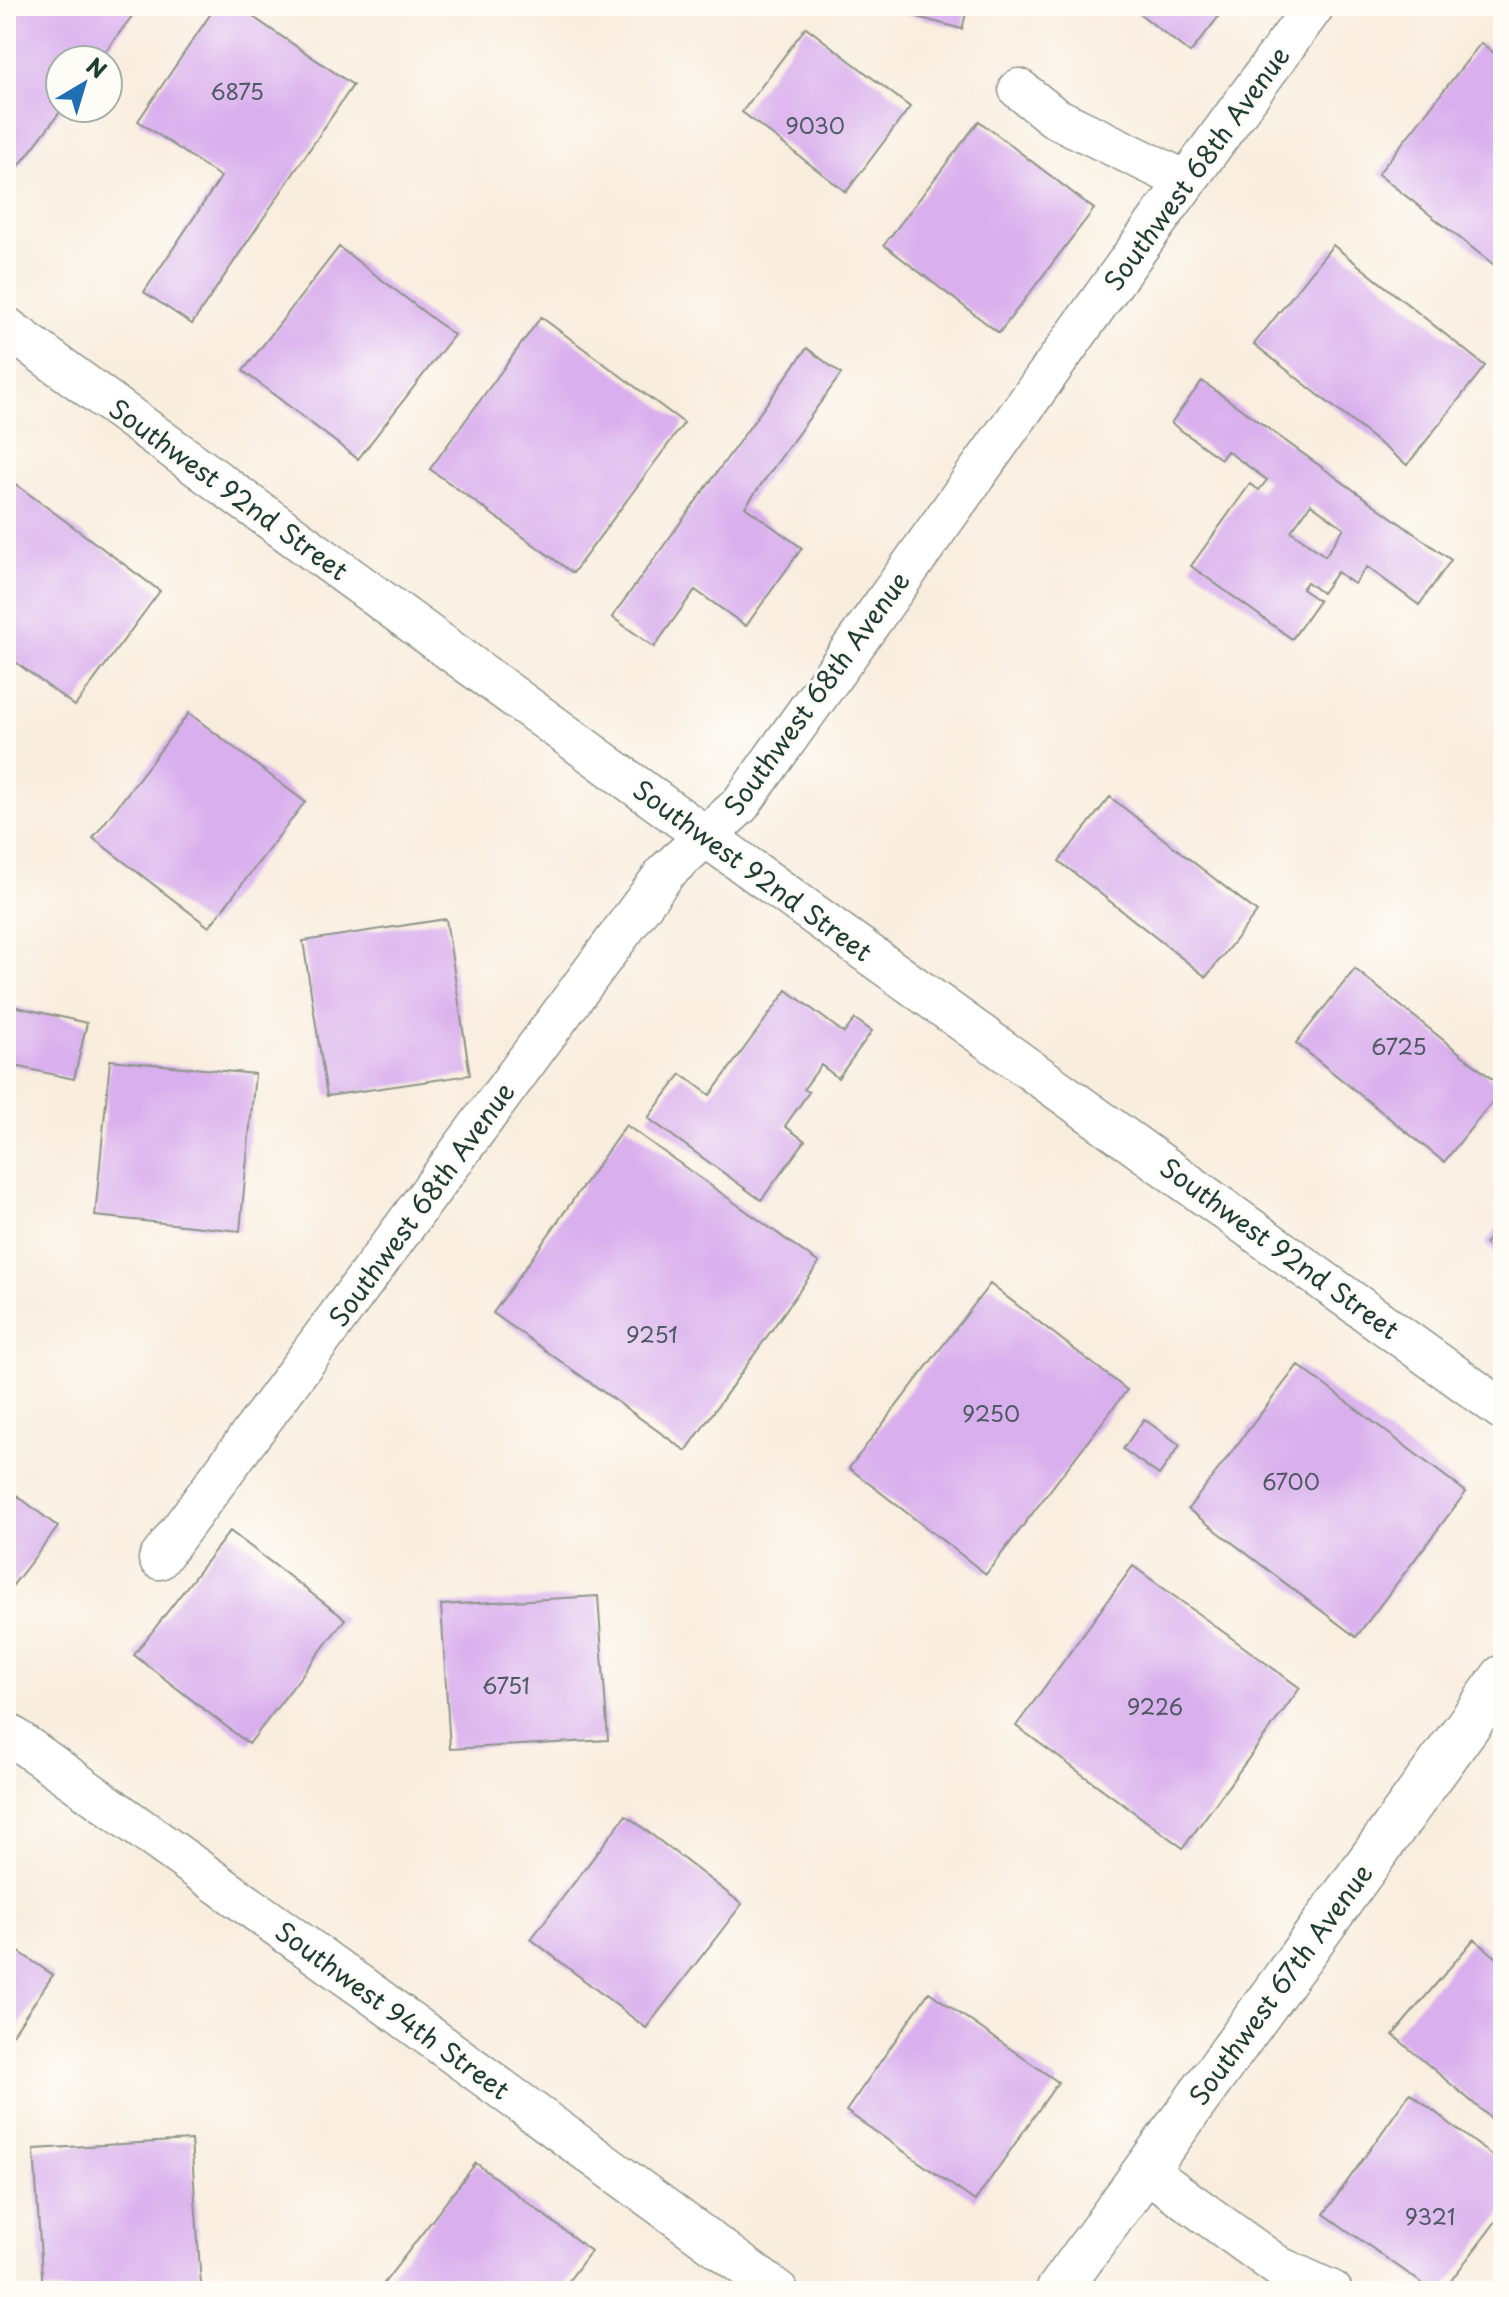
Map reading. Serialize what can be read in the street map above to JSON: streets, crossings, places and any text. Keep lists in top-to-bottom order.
{
  "streets": {
    "main road": ["Southwest 67th Avenue"],
    "street": ["Southwest 68th Avenue", "Southwest 92nd Street", "Southwest 94th Street"]
  },
  "crossings": [
    ["Southwest 68th Avenue", "Southwest 92nd Street"]
  ],
  "house_numbers": [
    "6875",
    "9030",
    "6725",
    "9251",
    "9250",
    "6700",
    "6751",
    "9226",
    "9321"
  ],
  "north": "top right"
}
